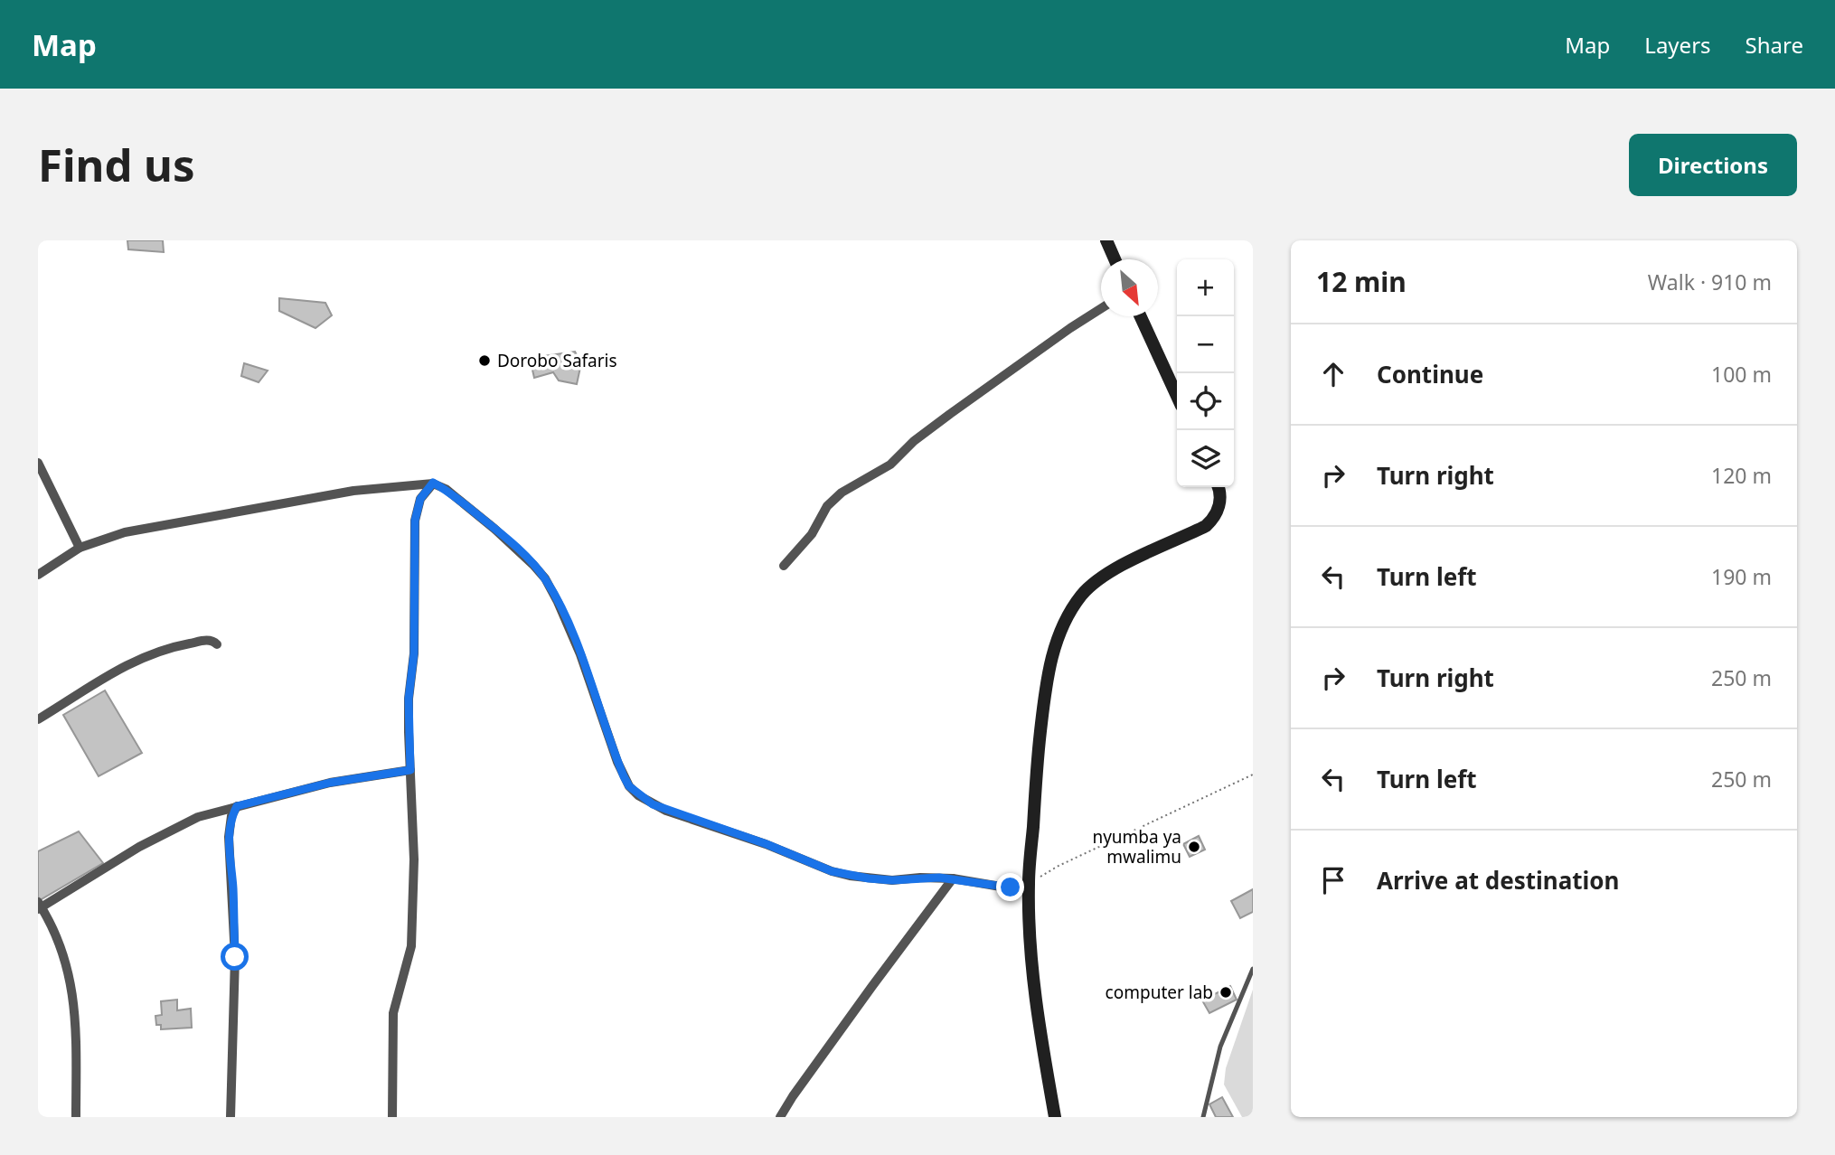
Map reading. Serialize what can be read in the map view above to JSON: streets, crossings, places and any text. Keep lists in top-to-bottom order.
{
  "places": ["Dorobo Safaris", "nyumba ya mwalimu", "computer lab"],
  "north": "bottom right",
  "page": {
    "header": "Map",
    "nav": ["Map", "Layers", "Share"],
    "buttons": "Directions",
    "title": "Find us",
    "heading": ["12 min", "Walk · 910 m"],
    "map_buttons": ["+", "−"],
    "list": [
      ["Continue", "100 m"],
      ["Turn right", "120 m"],
      ["Turn left", "190 m"],
      ["Turn right", "250 m"],
      ["Turn left", "250 m"],
      "Arrive at destination"
    ]
  }
}
